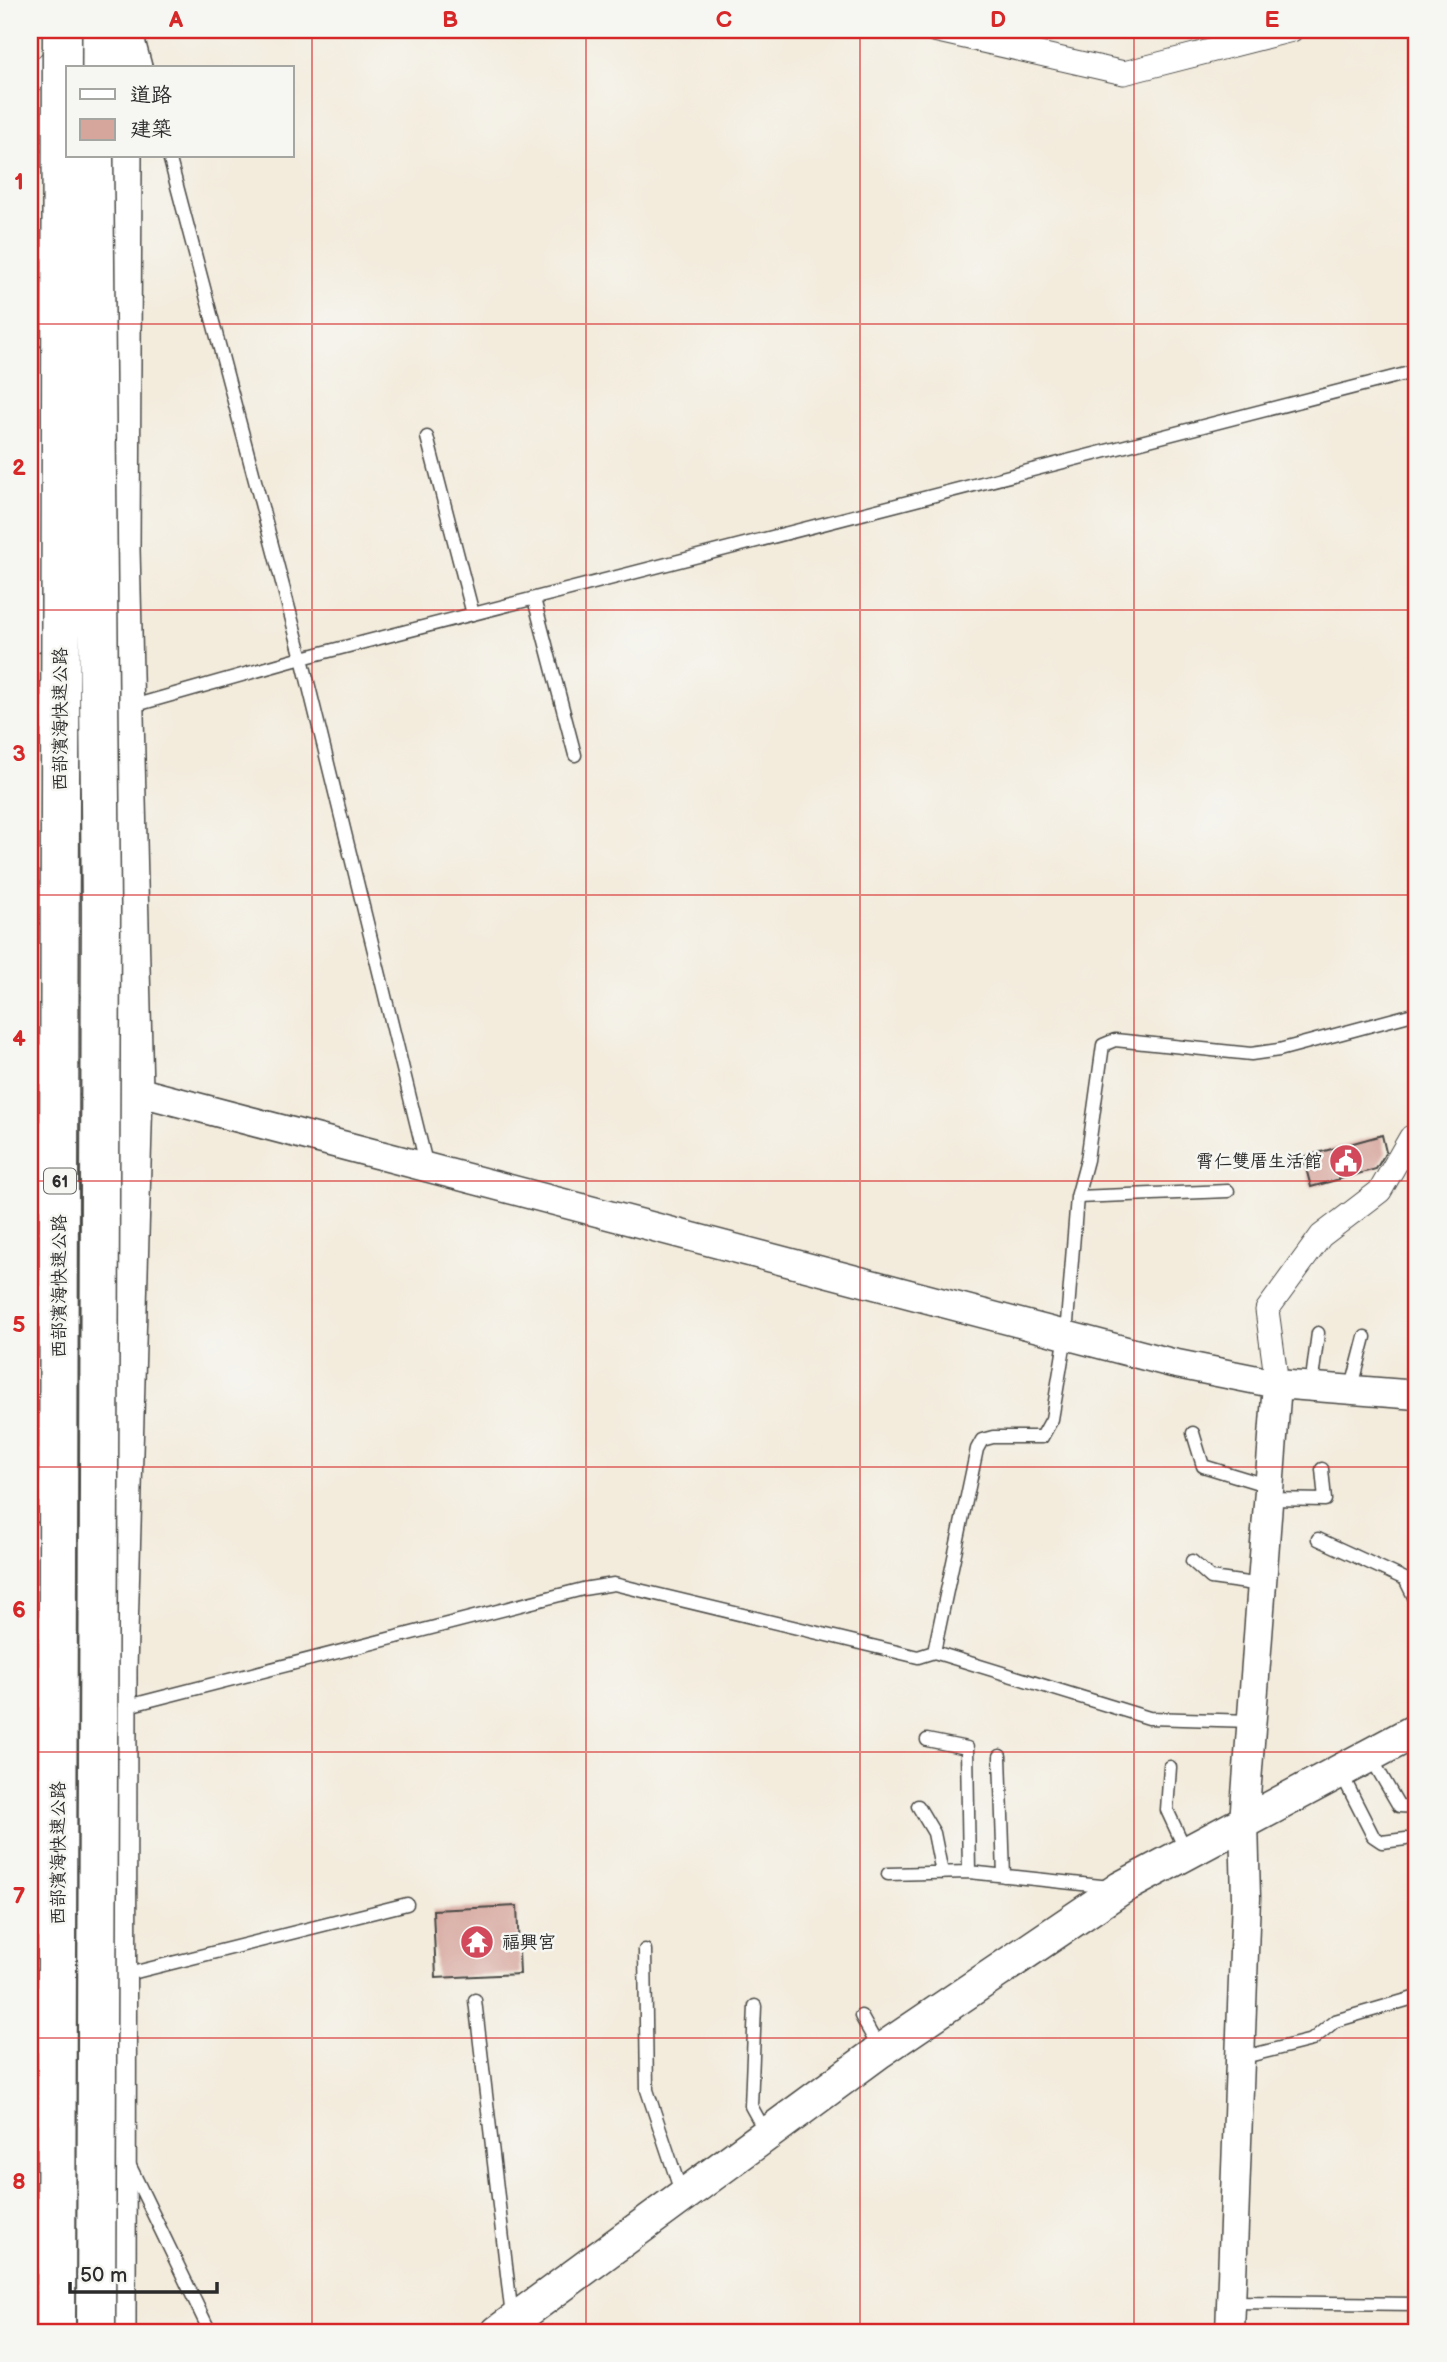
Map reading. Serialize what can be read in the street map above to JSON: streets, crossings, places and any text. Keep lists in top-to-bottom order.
{
  "streets": {
    "highway": ["西部濱海快速公路", "61"]
  },
  "places": {
    "public building": ["霄仁雙厝生活館"],
    "temple": ["福興宮"]
  },
  "legend": ["道路", "建築"],
  "scale_bar": "50 m",
  "grid": {
    "columns": [
      "A",
      "B",
      "C",
      "D",
      "E"
    ],
    "rows": [
      "1",
      "2",
      "3",
      "4",
      "5",
      "6",
      "7",
      "8"
    ]
  }
}
